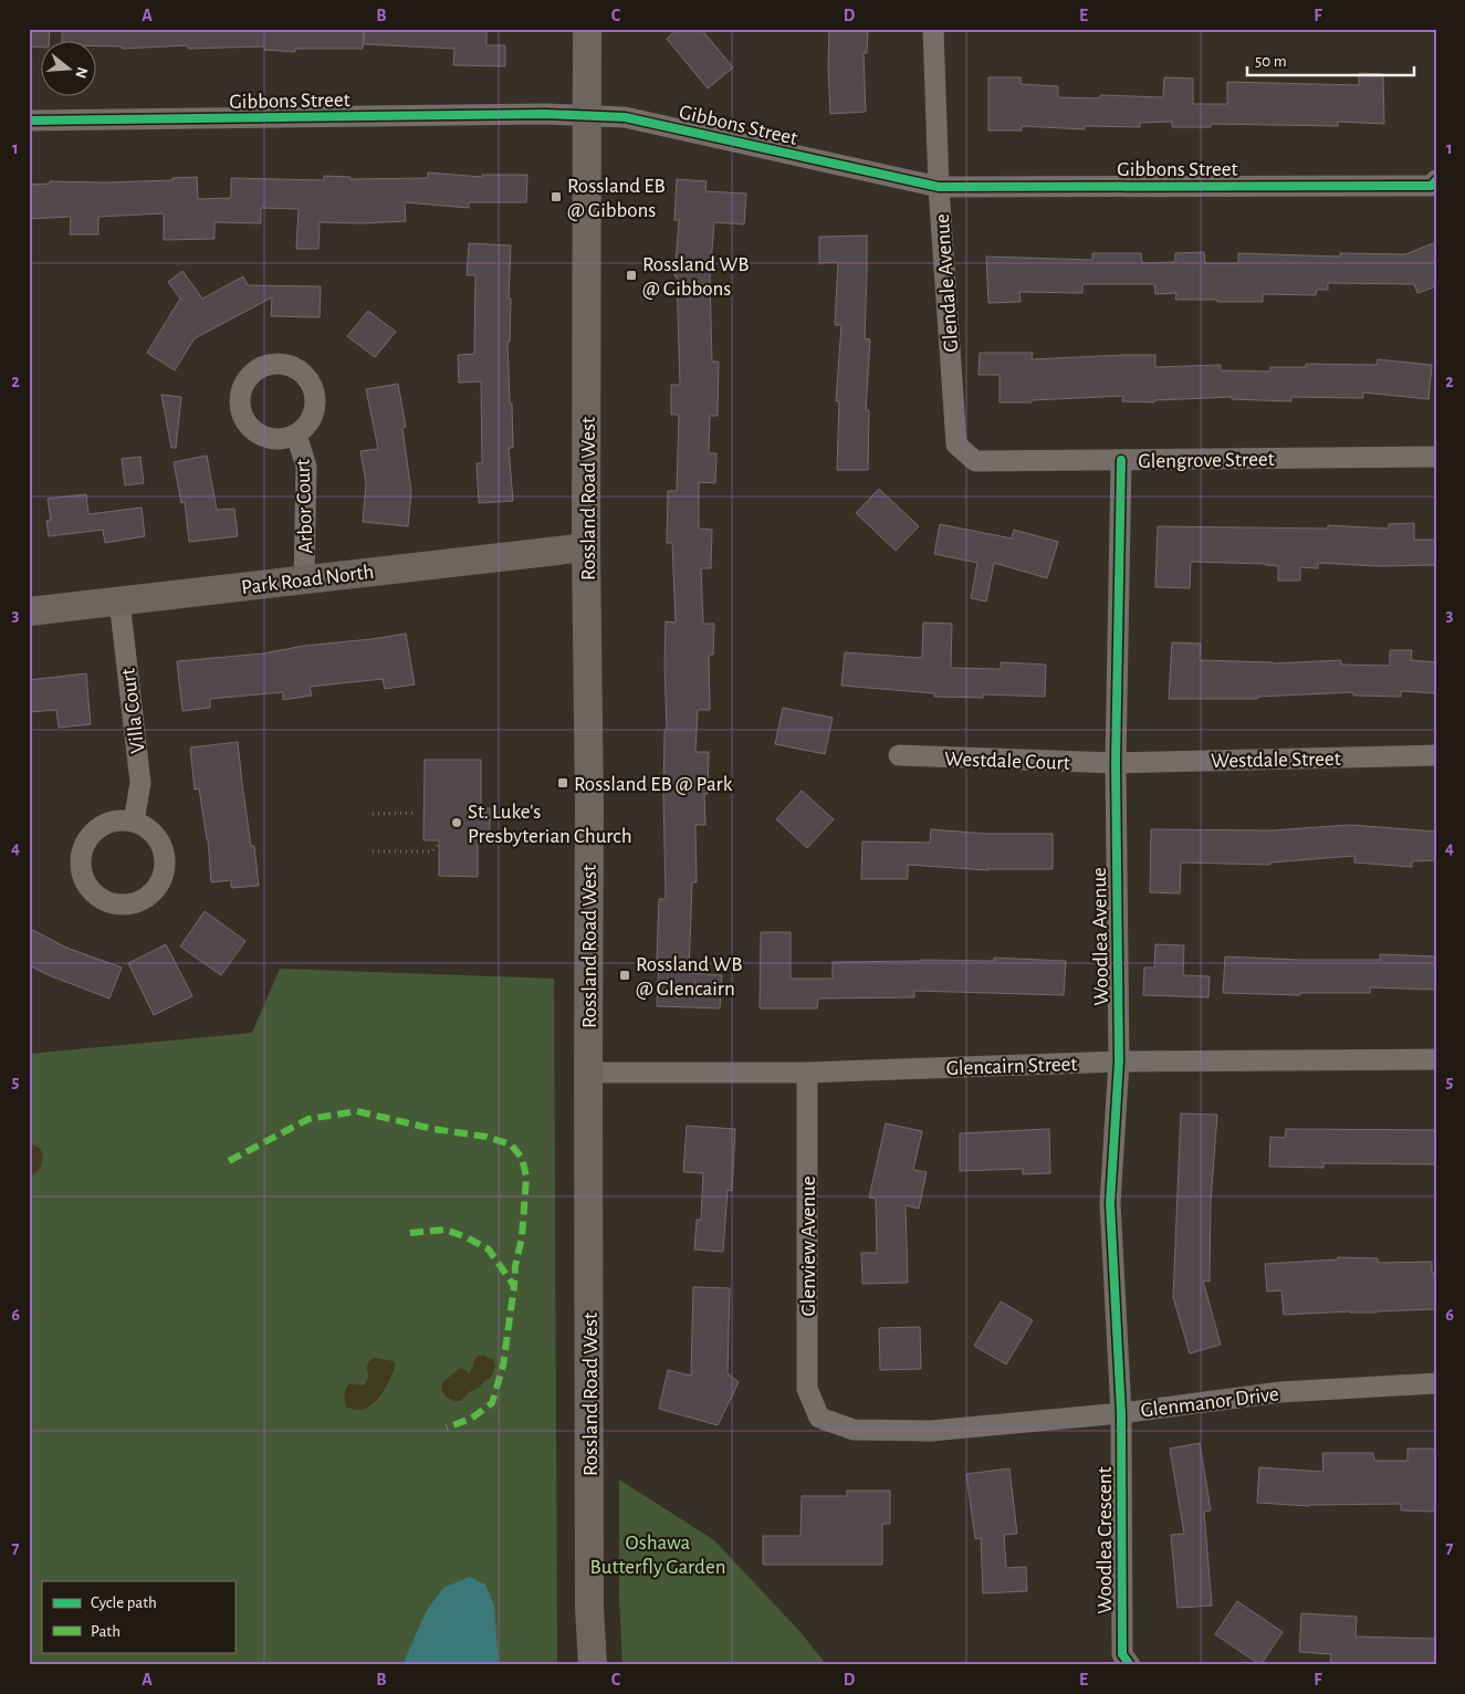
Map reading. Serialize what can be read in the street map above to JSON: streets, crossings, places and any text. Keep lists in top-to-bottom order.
{
  "streets": {
    "main road": ["Rossland Road West", "Park Road North"],
    "street": [
      "Gibbons Street",
      "Glendale Avenue",
      "Glengrove Street",
      "Arbor Court",
      "Villa Court",
      "Westdale Street",
      "Westdale Court",
      "Woodlea Avenue",
      "Glencairn Street",
      "Glenview Avenue",
      "Glenmanor Drive",
      "Woodlea Crescent"
    ]
  },
  "crossings": [
    ["Gibbons Street", "Glendale Avenue"],
    ["Gibbons Street", "Rossland Road West"],
    ["Glendale Avenue", "Glengrove Street"],
    ["Glengrove Street", "Woodlea Avenue"],
    ["Rossland Road West", "Park Road North"],
    ["Rossland Road West", "Glencairn Street"],
    ["Arbor Court", "Park Road North"],
    ["Park Road North", "Villa Court"],
    ["Westdale Street", "Westdale Court"],
    ["Westdale Street", "Woodlea Avenue"],
    ["Westdale Court", "Woodlea Avenue"],
    ["Woodlea Avenue", "Glencairn Street"],
    ["Woodlea Avenue", "Glenmanor Drive"],
    ["Woodlea Avenue", "Woodlea Crescent"],
    ["Glencairn Street", "Glenview Avenue"],
    ["Glenview Avenue", "Glenmanor Drive"],
    ["Glenmanor Drive", "Woodlea Crescent"]
  ],
  "parks": ["Oshawa Butterfly Garden"],
  "places": {
    "transit": [
      "Rossland EB @ Gibbons",
      "Rossland WB @ Gibbons",
      "Rossland EB @ Park",
      "Rossland WB @ Glencairn"
    ],
    "other": ["St. Luke's Presbyterian Church"]
  },
  "legend": ["Cycle path", "Path"],
  "scale_bar": "50 m",
  "north": "right",
  "grid": {
    "columns": [
      "A",
      "B",
      "C",
      "D",
      "E",
      "F"
    ],
    "rows": [
      "1",
      "2",
      "3",
      "4",
      "5",
      "6",
      "7"
    ]
  }
}
